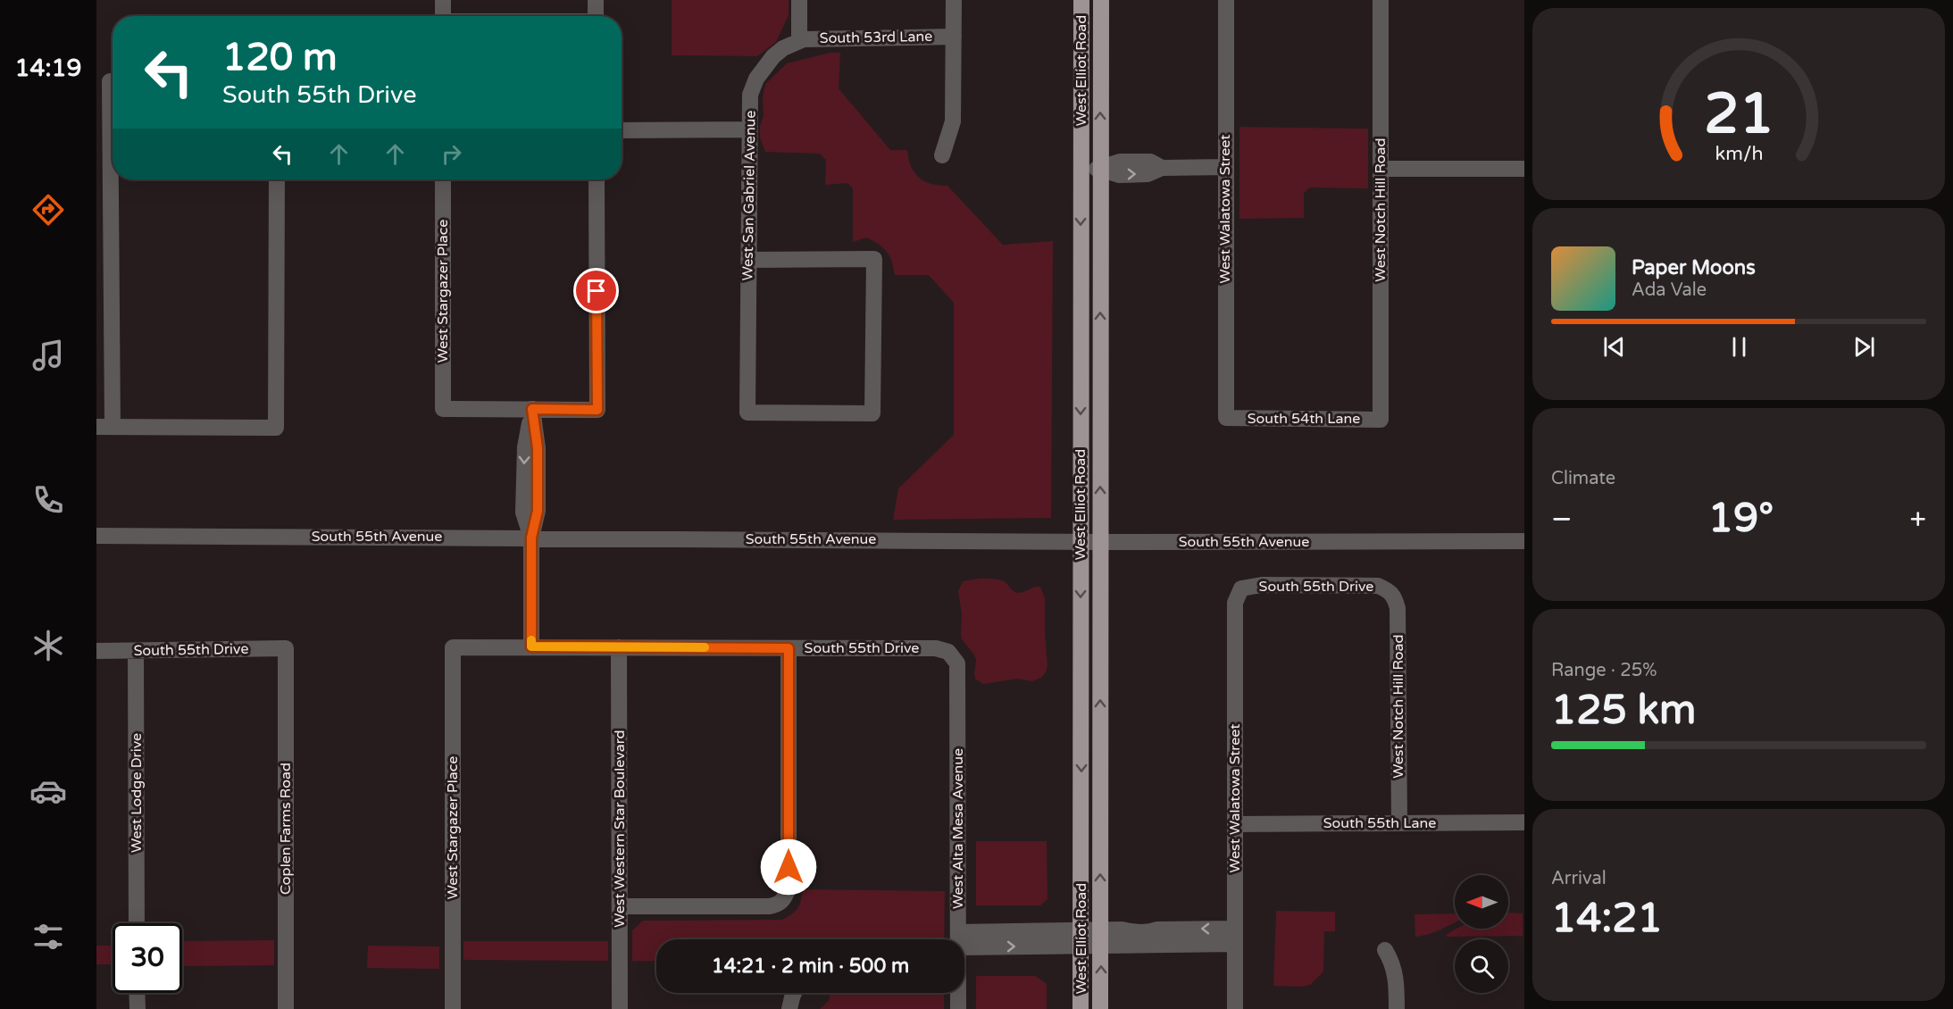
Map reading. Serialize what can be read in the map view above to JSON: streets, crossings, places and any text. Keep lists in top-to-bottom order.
{
  "streets": {
    "main road": ["West Elliot Road"],
    "street": [
      "South 53rd Lane",
      "West San Gabriel Avenue",
      "West Walatowa Street",
      "West Notch Hill Road",
      "West Stargazer Place",
      "South 54th Lane",
      "South 55th Avenue",
      "South 55th Drive",
      "West Lodge Drive",
      "South 55th Lane",
      "Coplen Farms Road",
      "West Western Star Boulevard",
      "West Alta Mesa Avenue"
    ]
  },
  "crossings": [
    ["South 53rd Lane", "West San Gabriel Avenue"],
    ["West Elliot Road", "South 55th Avenue"],
    ["West Walatowa Street", "South 54th Lane"],
    ["West Walatowa Street", "South 55th Drive"],
    ["West Walatowa Street", "South 55th Lane"],
    ["West Notch Hill Road", "South 54th Lane"],
    ["West Notch Hill Road", "South 55th Drive"],
    ["West Notch Hill Road", "South 55th Lane"],
    ["West Stargazer Place", "South 55th Drive"],
    ["South 55th Drive", "West Lodge Drive"],
    ["South 55th Drive", "Coplen Farms Road"],
    ["South 55th Drive", "West Western Star Boulevard"],
    ["South 55th Drive", "West Alta Mesa Avenue"]
  ],
  "north": "left",
  "page": {
    "tabs": "14:19",
    "turn": ["120 m", "South 55th Drive"],
    "song": ["Paper Moons", "Ada Vale"],
    "tile": [
      "Climate",
      ["Range · 25%", "125 km"],
      ["Arrival", "14:21"]
    ],
    "heat": ["−", "19°", "+"],
    "limit": "30",
    "trip": "14:21 · 2 min · 500 m",
    "gauge": ["21", "km/h"]
  }
}
